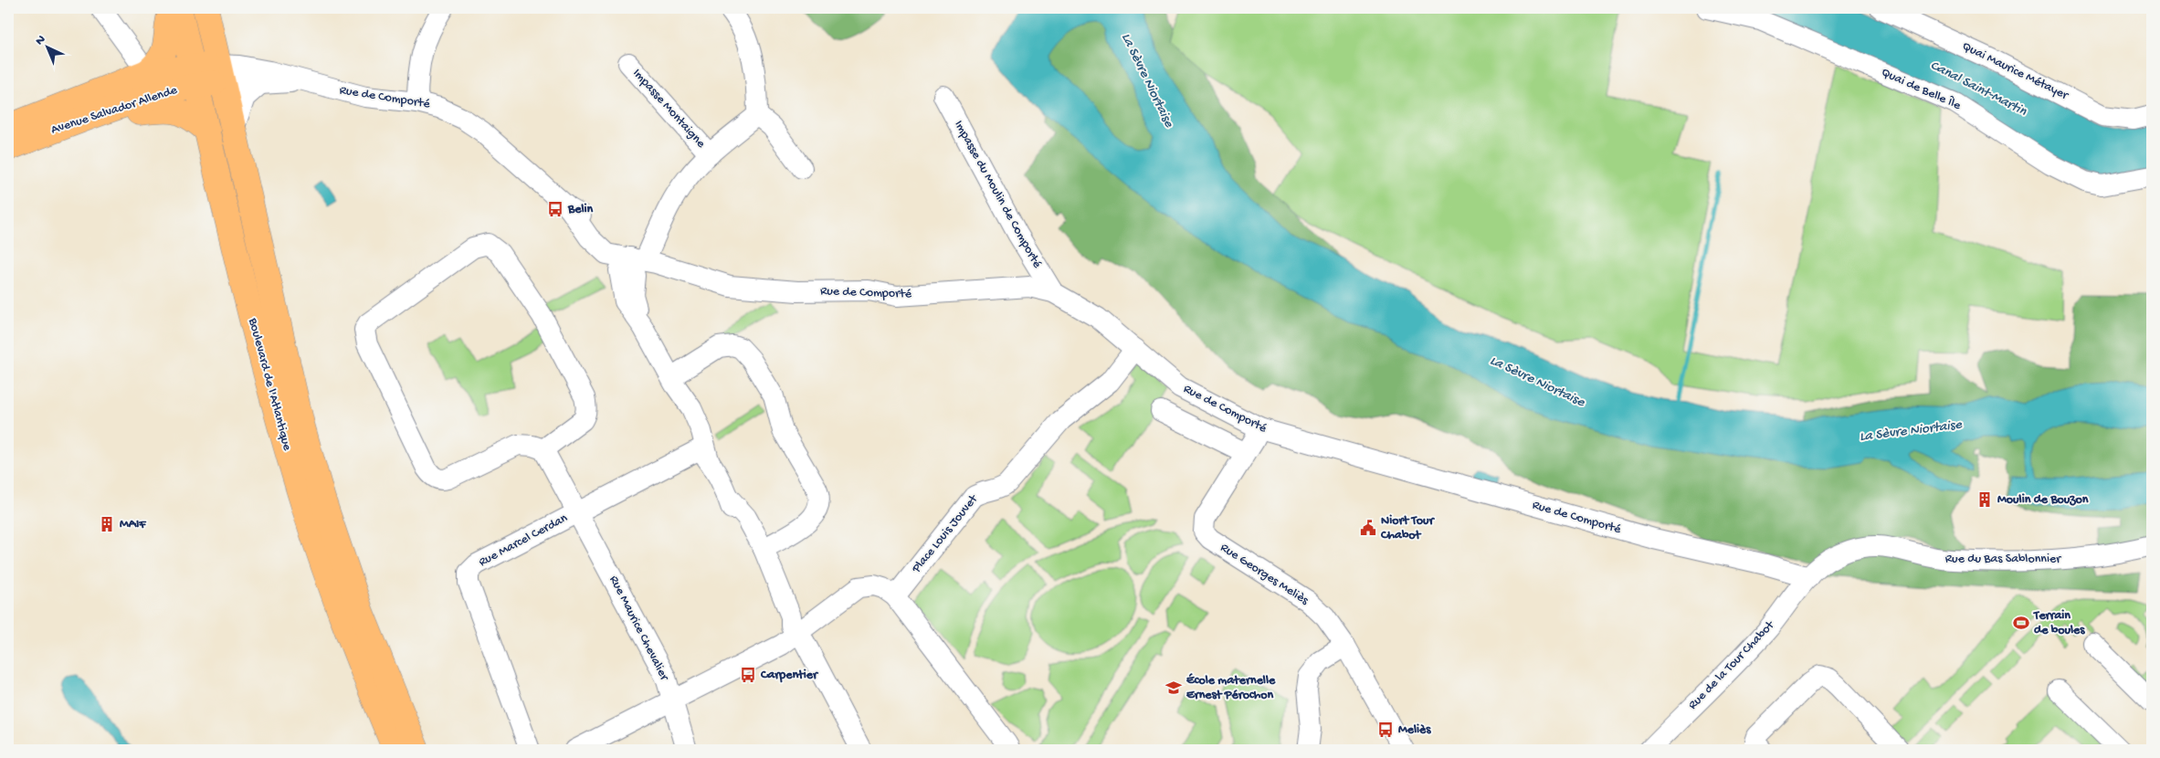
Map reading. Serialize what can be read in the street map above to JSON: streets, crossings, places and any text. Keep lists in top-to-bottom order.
{
  "streets": {
    "main road": ["Avenue Salvador Allende", "Boulevard de l'Atlantique"],
    "street": [
      "Quai Maurice Métayer",
      "Quai de Belle Île",
      "Rue de Comporté",
      "Impasse Montaigne",
      "Impasse du Moulin de Comporté",
      "Place Louis Jouvet",
      "Rue Marcel Cerdan",
      "Rue du Bas Sablonnier",
      "Rue Georges Meliès",
      "Rue Maurice Chevalier",
      "Rue de la Tour Chabot"
    ]
  },
  "crossings": [
    ["Rue de Comporté", "Avenue Salvador Allende"],
    ["Rue de Comporté", "Impasse du Moulin de Comporté"],
    ["Rue de Comporté", "Boulevard de l'Atlantique"],
    ["Rue de Comporté", "Place Louis Jouvet"],
    ["Rue de Comporté", "Rue du Bas Sablonnier"],
    ["Rue de Comporté", "Rue de la Tour Chabot"],
    ["Avenue Salvador Allende", "Boulevard de l'Atlantique"],
    ["Rue Marcel Cerdan", "Rue Maurice Chevalier"],
    ["Rue du Bas Sablonnier", "Rue de la Tour Chabot"]
  ],
  "water": ["La Sèvre Niortaise", "Canal Saint-Martin"],
  "places": {
    "bus stop": ["Belin", "Carpentier", "Meliès"],
    "building": ["Moulin de Bouzon", "MAIF"],
    "public building": ["Niort Tour Chabot"],
    "sports": ["Terrain de boules"],
    "school or university": ["École maternelle Ernest Pérochon"]
  },
  "north": "top left"
}
